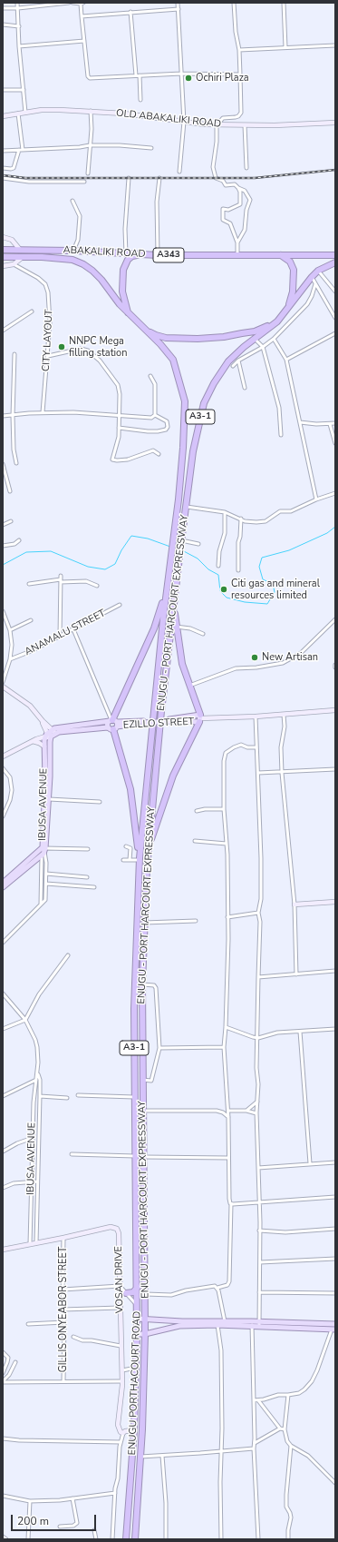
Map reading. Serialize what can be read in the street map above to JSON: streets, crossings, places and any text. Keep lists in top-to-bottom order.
{
  "streets": {
    "highway": [
      "ABAKALIKI ROAD",
      "A343",
      "A3-1",
      "ENUGU - PORT HARCOURT EXPRESSWAY",
      "ENUGU PORTHACOURT ROAD"
    ],
    "main road": [
      "OLD ABAKALIKI ROAD",
      "EZILLO STREET",
      "IBUSA AVENUE",
      "VOSAN DRIVE"
    ],
    "street": ["CITY LAYOUT", "ANAMALU STREET", "GILLIS ONYEABOR STREET"]
  },
  "crossings": [
    ["ABAKALIKI ROAD", "A343"],
    ["ABAKALIKI ROAD", "ENUGU PORTHACOURT ROAD"],
    ["A343", "ENUGU - PORT HARCOURT EXPRESSWAY"],
    ["A343", "ENUGU PORTHACOURT ROAD"],
    ["EZILLO STREET", "IBUSA AVENUE"],
    ["IBUSA AVENUE", "VOSAN DRIVE"],
    ["VOSAN DRIVE", "GILLIS ONYEABOR STREET"]
  ],
  "places": [
    "Ochiri Plaza",
    "NNPC Mega filling station",
    "Citi gas and mineral resources limited",
    "New Artisan"
  ],
  "scale_bar": "200 m"
}
